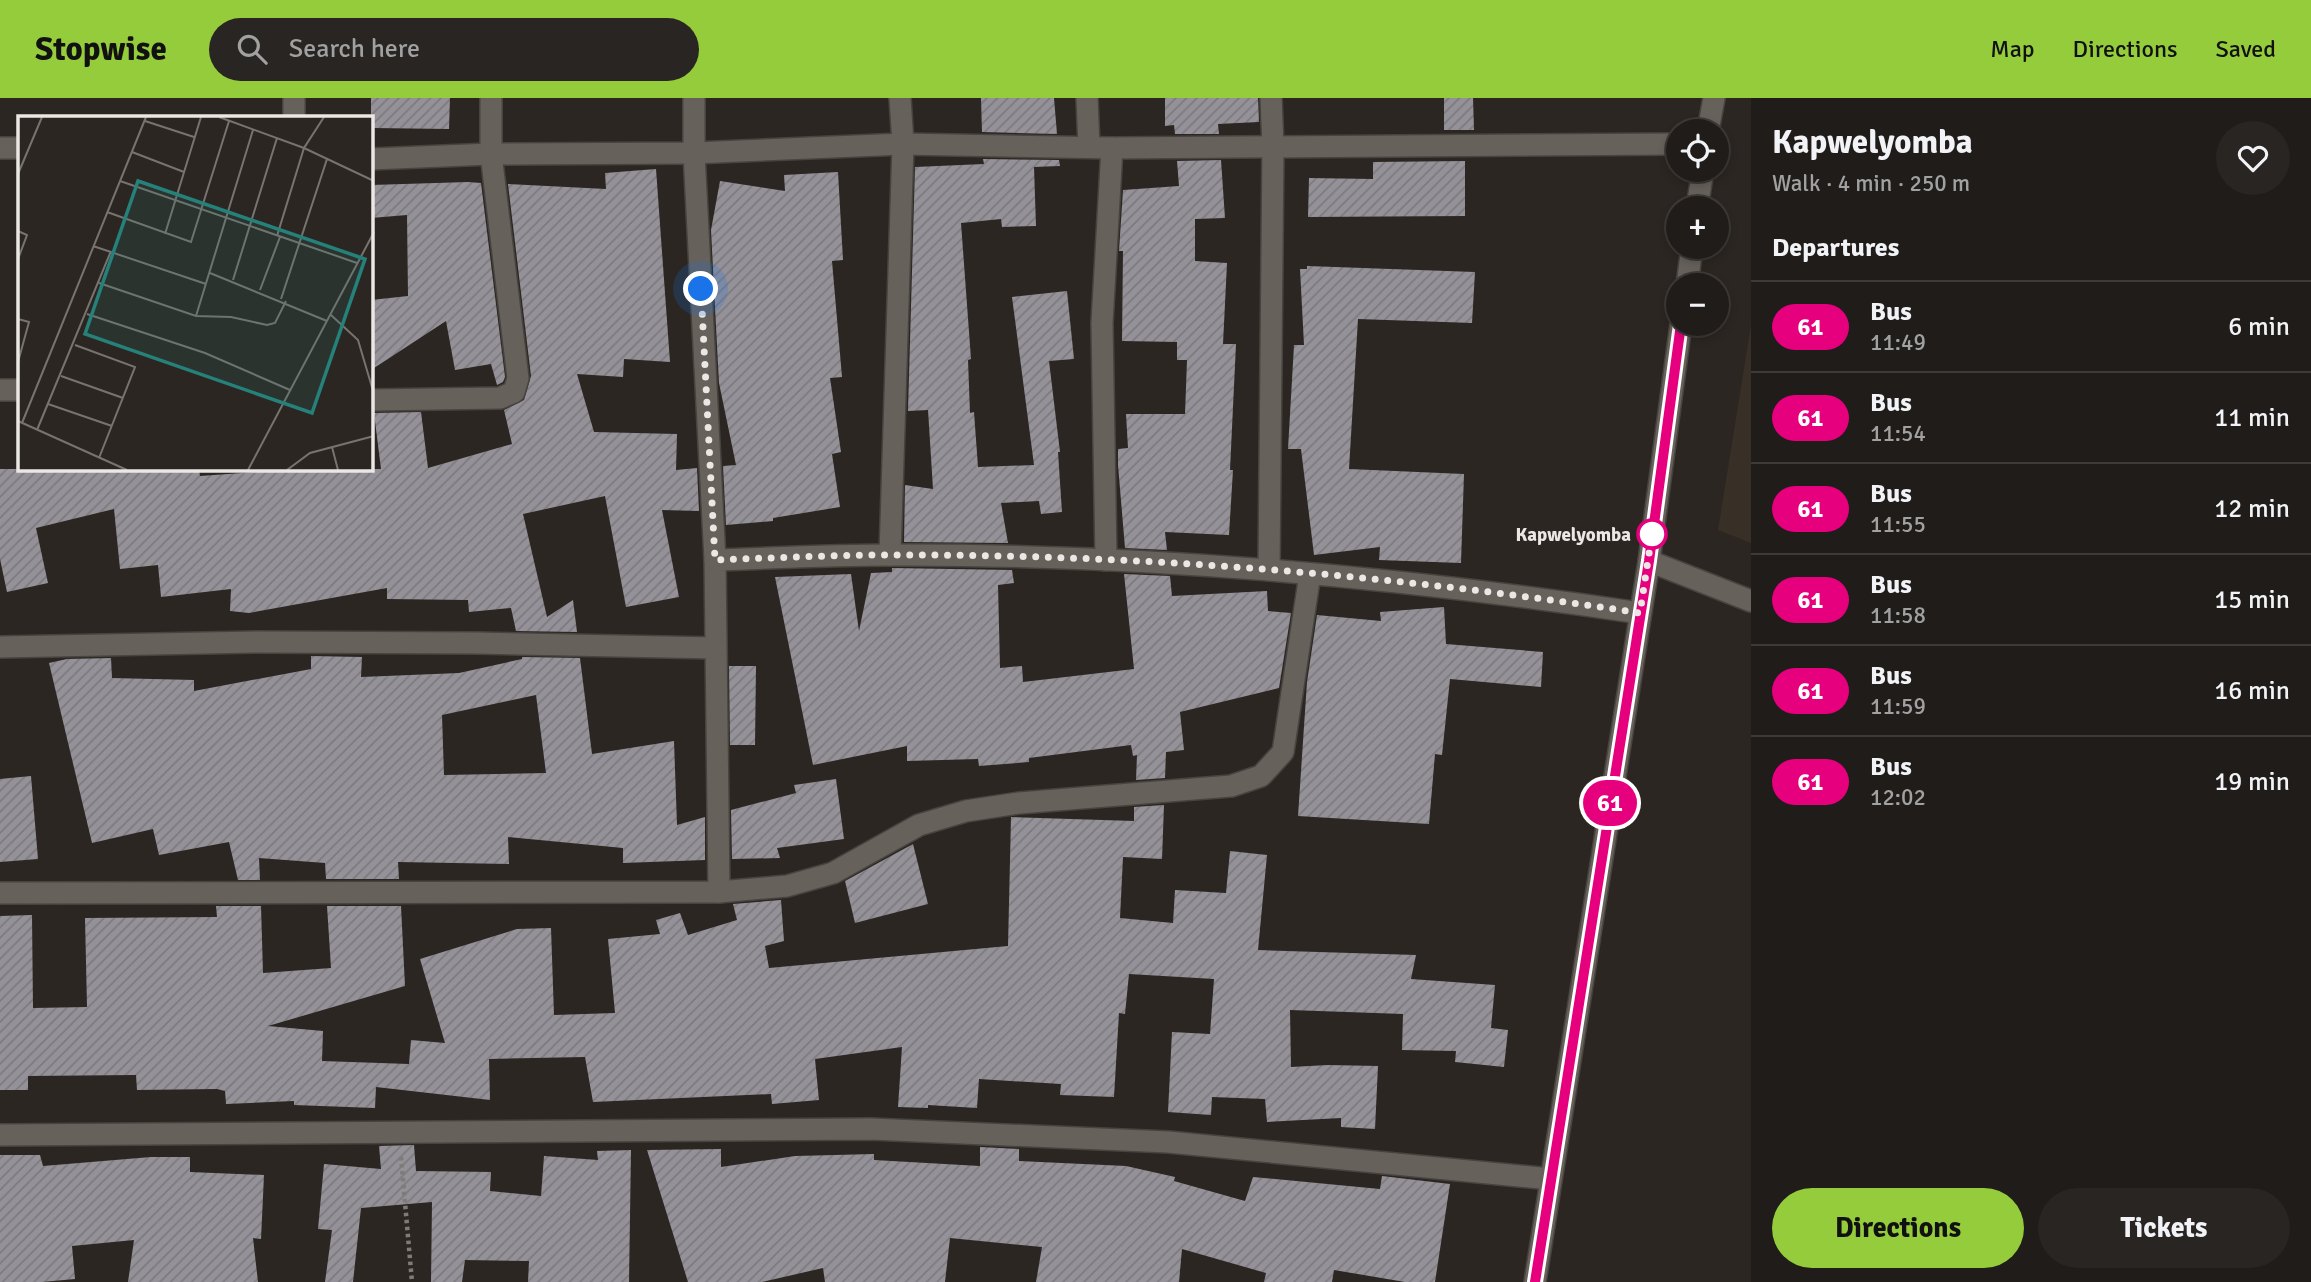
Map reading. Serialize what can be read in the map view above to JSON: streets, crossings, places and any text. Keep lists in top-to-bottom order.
{
  "places": ["Kapwelyomba"],
  "lines": ["bus line 61"],
  "page": {
    "header": "Stopwise",
    "search": "Search here",
    "nav": ["Map", "Directions", "Saved"],
    "on_map": "61",
    "heading": [
      ["Kapwelyomba", "Walk · 4 min · 250 m"],
      "Departures"
    ],
    "map_buttons": ["+", "−"],
    "list": [
      {
        "mark": "61",
        "name": "Bus",
        "note": "11:49",
        "value": "6 min"
      },
      {
        "mark": "61",
        "name": "Bus",
        "note": "11:54",
        "value": "11 min"
      },
      {
        "mark": "61",
        "name": "Bus",
        "note": "11:55",
        "value": "12 min"
      },
      {
        "mark": "61",
        "name": "Bus",
        "note": "11:58",
        "value": "15 min"
      },
      {
        "mark": "61",
        "name": "Bus",
        "note": "11:59",
        "value": "16 min"
      },
      {
        "mark": "61",
        "name": "Bus",
        "note": "12:02",
        "value": "19 min"
      }
    ],
    "buttons": ["Directions", "Tickets"]
  }
}
